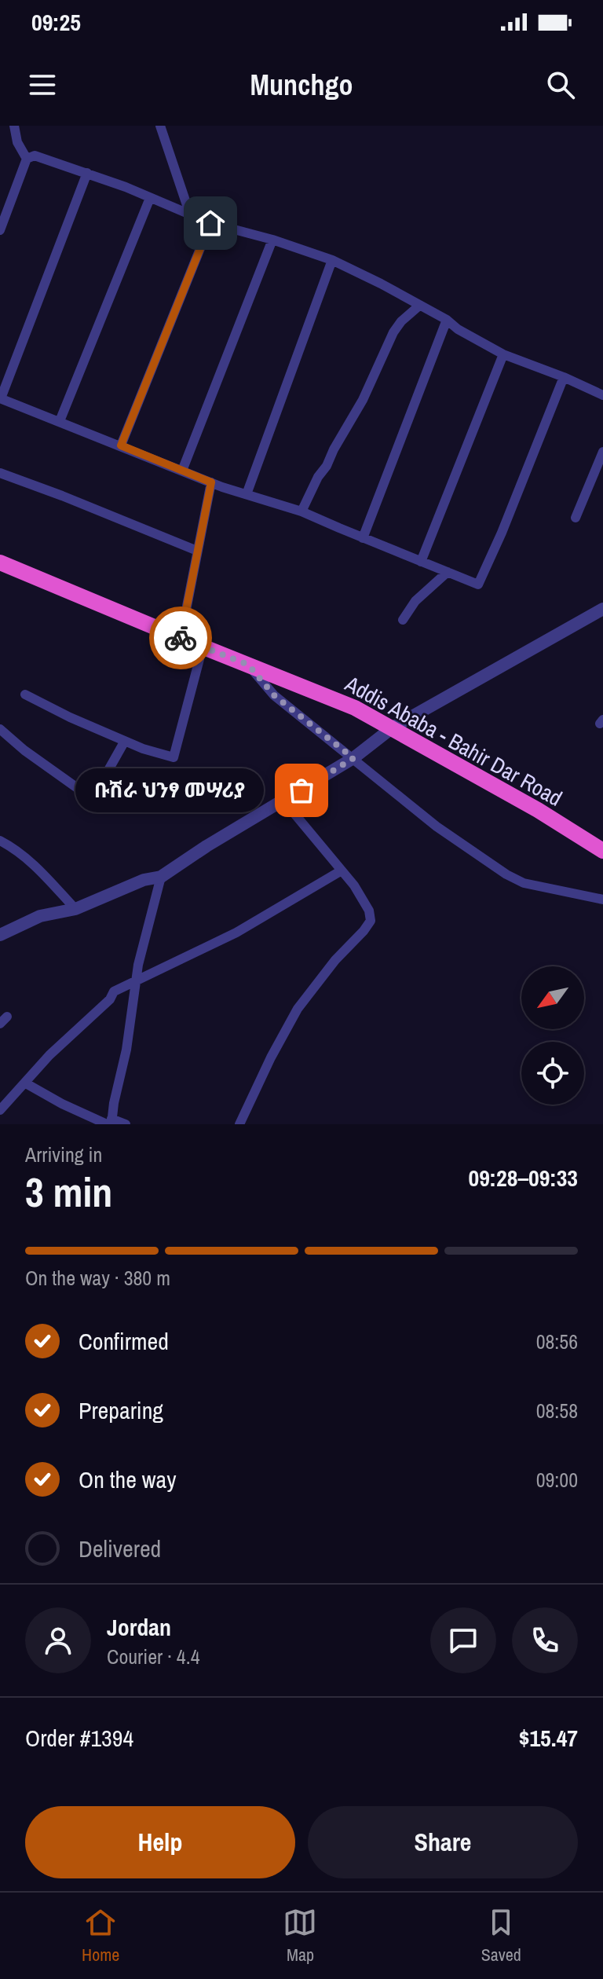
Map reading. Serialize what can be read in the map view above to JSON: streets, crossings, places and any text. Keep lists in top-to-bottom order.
{
  "streets": {
    "highway": ["Addis Ababa - Bahir Dar Road"]
  },
  "places": ["ቡሽራ ህንፃ መሣሪያ"],
  "north": "bottom left",
  "page": {
    "status": "09:25",
    "header": "Munchgo",
    "bubble": "ቡሽራ ህንፃ መሣሪያ",
    "heading": ["3 min", "Arriving in", "09:28–09:33"],
    "panel": [
      "Jordan",
      "Courier · 4.4",
      "Order #1394",
      "$15.47"
    ],
    "bar": "On the way · 380 m",
    "list": [
      ["Confirmed", "08:56"],
      ["Preparing", "08:58"],
      ["On the way", "09:00"],
      "Delivered"
    ],
    "buttons": ["Help", "Share"],
    "tabs": ["Home", "Map", "Saved"]
  }
}
